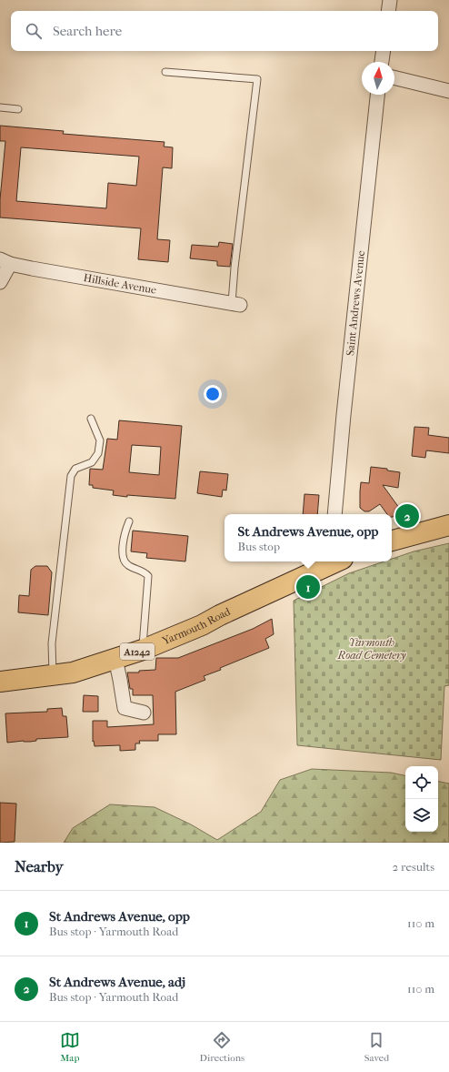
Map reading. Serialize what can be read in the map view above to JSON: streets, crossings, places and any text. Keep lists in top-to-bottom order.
{
  "streets": {
    "main road": ["Yarmouth Road", "A1242"],
    "street": ["Hillside Avenue", "Saint Andrews Avenue"]
  },
  "parks": ["Yarmouth Road Cemetery"],
  "north": "top",
  "page": {
    "search": "Search here",
    "pins": ["2", "1"],
    "popup": ["St Andrews Avenue, opp", "Bus stop"],
    "heading": ["Nearby", "2 results"],
    "list": [
      {
        "mark": "1",
        "name": "St Andrews Avenue, opp",
        "note": "Bus stop · Yarmouth Road",
        "value": "110 m"
      },
      {
        "mark": "2",
        "name": "St Andrews Avenue, adj",
        "note": "Bus stop · Yarmouth Road",
        "value": "110 m"
      }
    ],
    "nav": ["Map", "Directions", "Saved"]
  }
}
